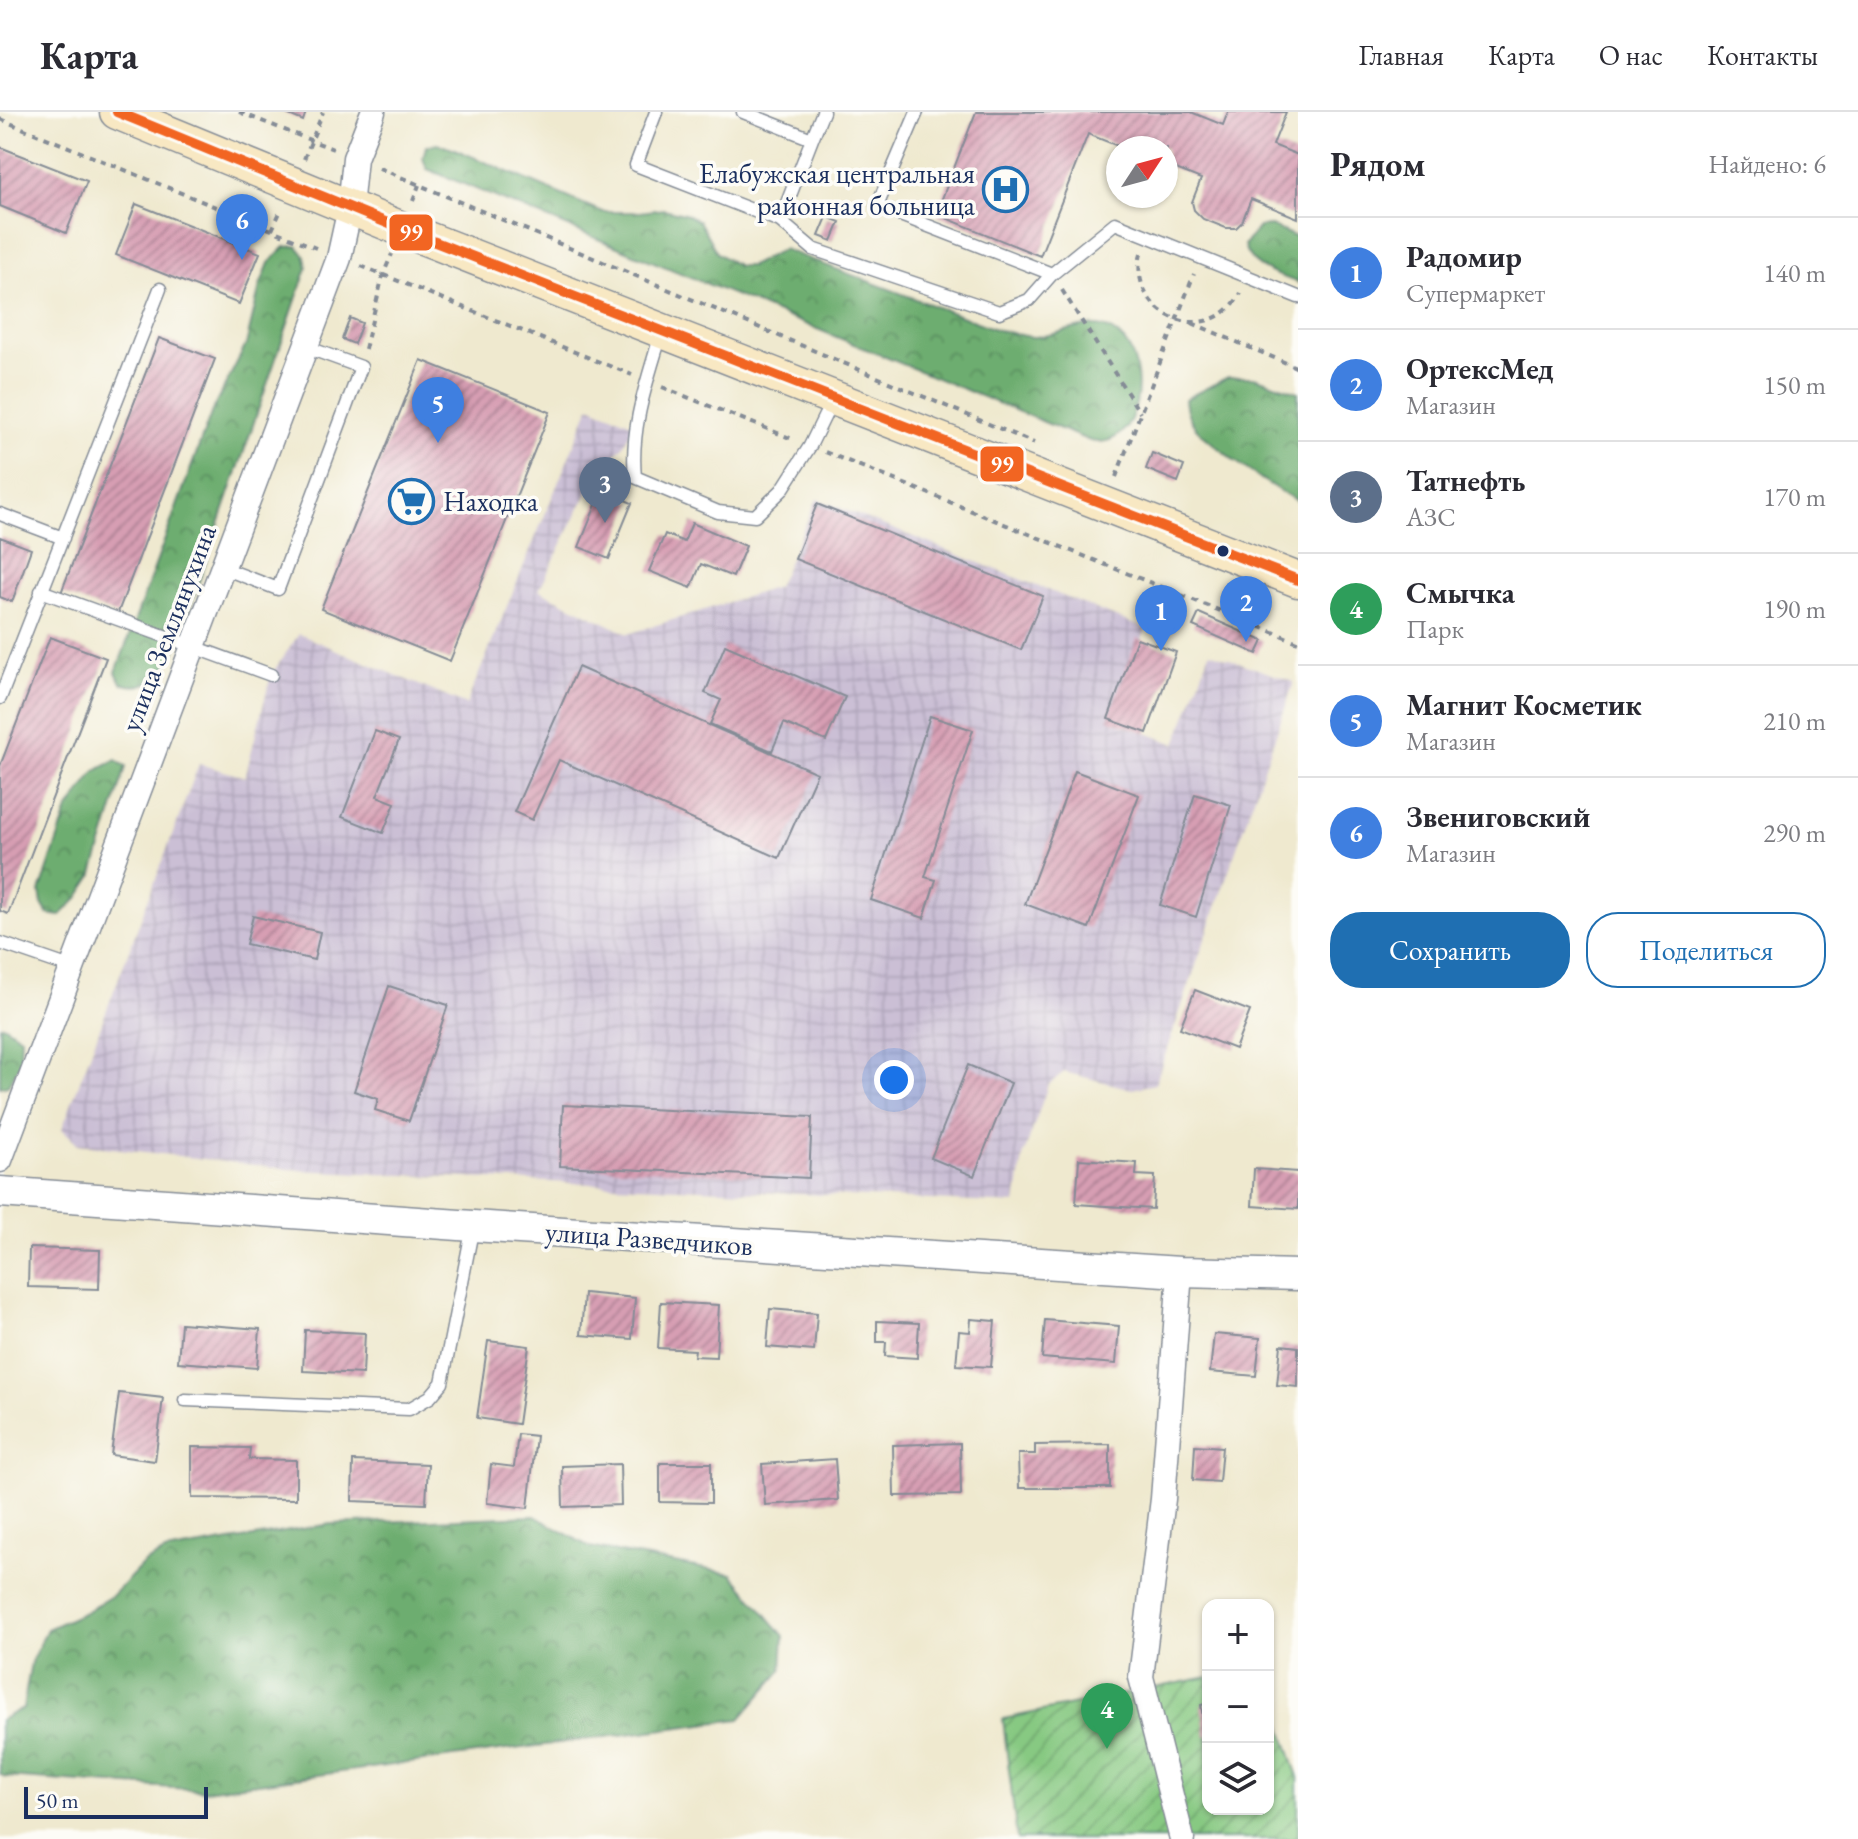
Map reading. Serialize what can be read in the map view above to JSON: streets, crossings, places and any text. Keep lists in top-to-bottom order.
{
  "streets": {
    "street": ["улица Землянухина", "улица Разведчиков"]
  },
  "places": {
    "hospital": ["Елабужская центральная районная больница"],
    "supermarket": ["Находка"]
  },
  "lines": ["transit line 99"],
  "scale_bar": "50 m",
  "north": "top right",
  "page": {
    "header": "Карта",
    "nav": [
      "Главная",
      "Карта",
      "О нас",
      "Контакты"
    ],
    "heading": ["Рядом", "Найдено: 6"],
    "pins": [
      "6",
      "5",
      "3",
      "2",
      "1",
      "4"
    ],
    "list": [
      {
        "mark": "1",
        "name": "Радомир",
        "note": "Супермаркет",
        "value": "140 m"
      },
      {
        "mark": "2",
        "name": "ОртексМед",
        "note": "Магазин",
        "value": "150 m"
      },
      {
        "mark": "3",
        "name": "Татнефть",
        "note": "АЗС",
        "value": "170 m"
      },
      {
        "mark": "4",
        "name": "Смычка",
        "note": "Парк",
        "value": "190 m"
      },
      {
        "mark": "5",
        "name": "Магнит Косметик",
        "note": "Магазин",
        "value": "210 m"
      },
      {
        "mark": "6",
        "name": "Звениговский",
        "note": "Магазин",
        "value": "290 m"
      }
    ],
    "buttons": ["Сохранить", "Поделиться"],
    "map_buttons": ["+", "−"],
    "scale": "50 m"
  }
}
